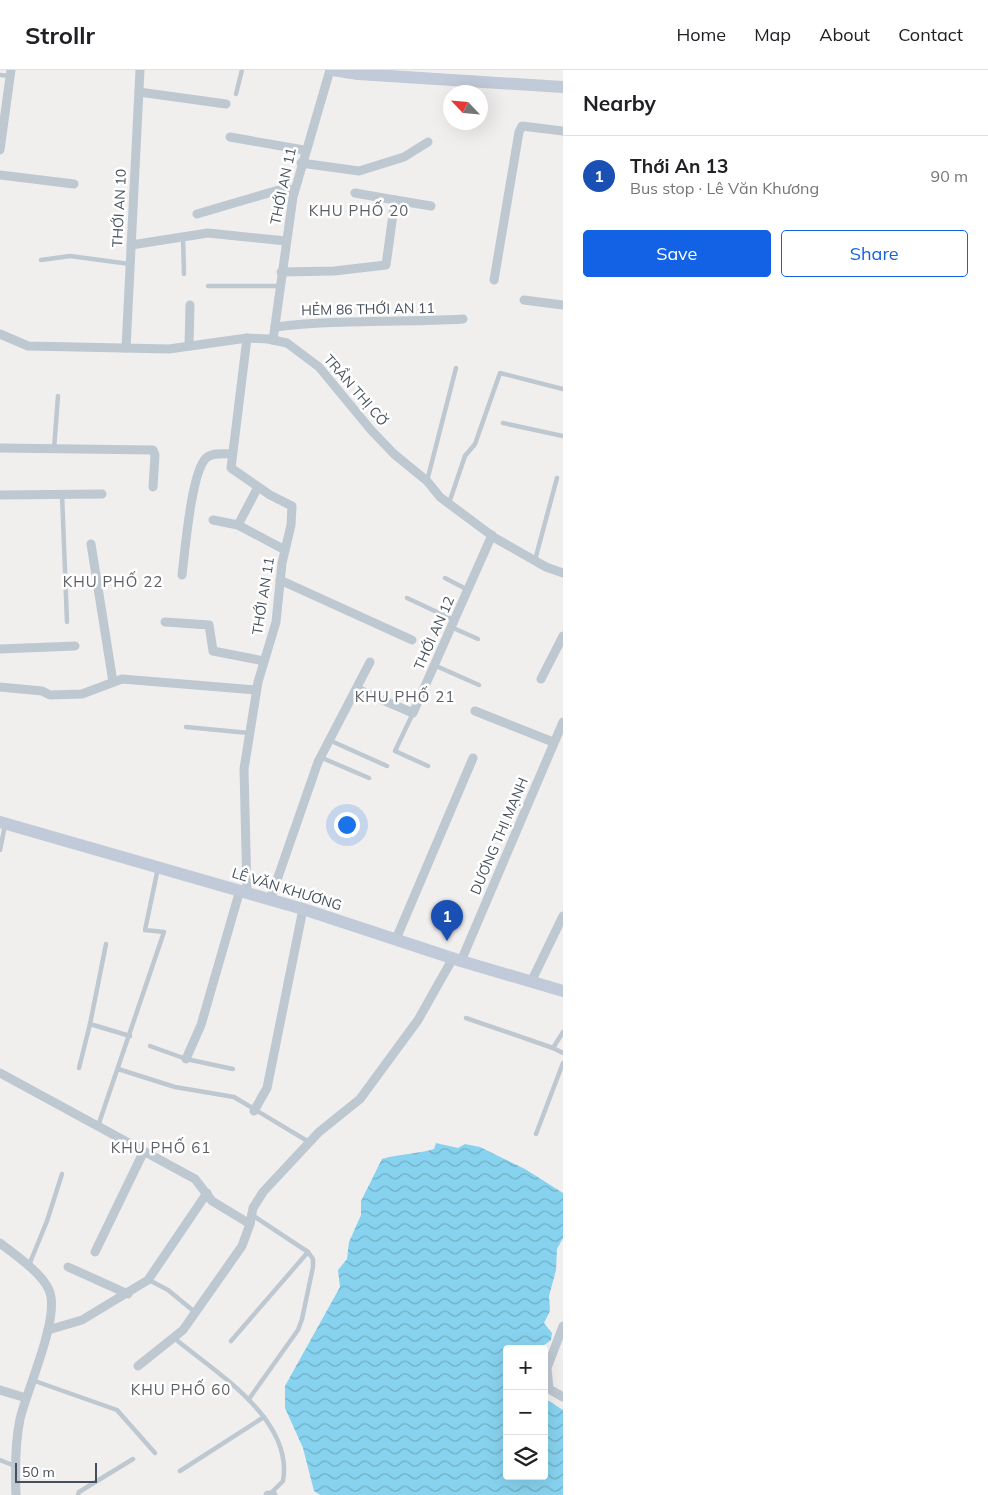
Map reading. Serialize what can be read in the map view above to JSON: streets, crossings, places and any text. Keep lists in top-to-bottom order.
{
  "streets": {
    "main road": ["LÊ VĂN KHƯƠNG"],
    "street": [
      "THỚI AN 11",
      "THỚI AN 10",
      "HẺM 86 THỚI AN 11",
      "TRẦN THỊ CỜ",
      "THỚI AN 12",
      "DƯƠNG THỊ MẠNH"
    ]
  },
  "crossings": [
    ["THỚI AN 11", "HẺM 86 THỚI AN 11"],
    ["THỚI AN 11", "TRẦN THỊ CỜ"],
    ["THỚI AN 11", "LÊ VĂN KHƯƠNG"],
    ["THỚI AN 10", "TRẦN THỊ CỜ"],
    ["TRẦN THỊ CỜ", "THỚI AN 12"],
    ["DƯƠNG THỊ MẠNH", "LÊ VĂN KHƯƠNG"]
  ],
  "districts": [
    "KHU PHỐ 20",
    "KHU PHỐ 22",
    "KHU PHỐ 21",
    "KHU PHỐ 61",
    "KHU PHỐ 60"
  ],
  "scale_bar": "50 m",
  "north": "top left",
  "page": {
    "header": "Strollr",
    "nav": [
      "Home",
      "Map",
      "About",
      "Contact"
    ],
    "heading": "Nearby",
    "list": [
      {
        "mark": "1",
        "name": "Thới An 13",
        "note": "Bus stop · Lê Văn Khương",
        "value": "90 m"
      }
    ],
    "buttons": ["Save", "Share"],
    "pins": "1",
    "map_buttons": ["+", "−"],
    "scale": "50 m"
  }
}
